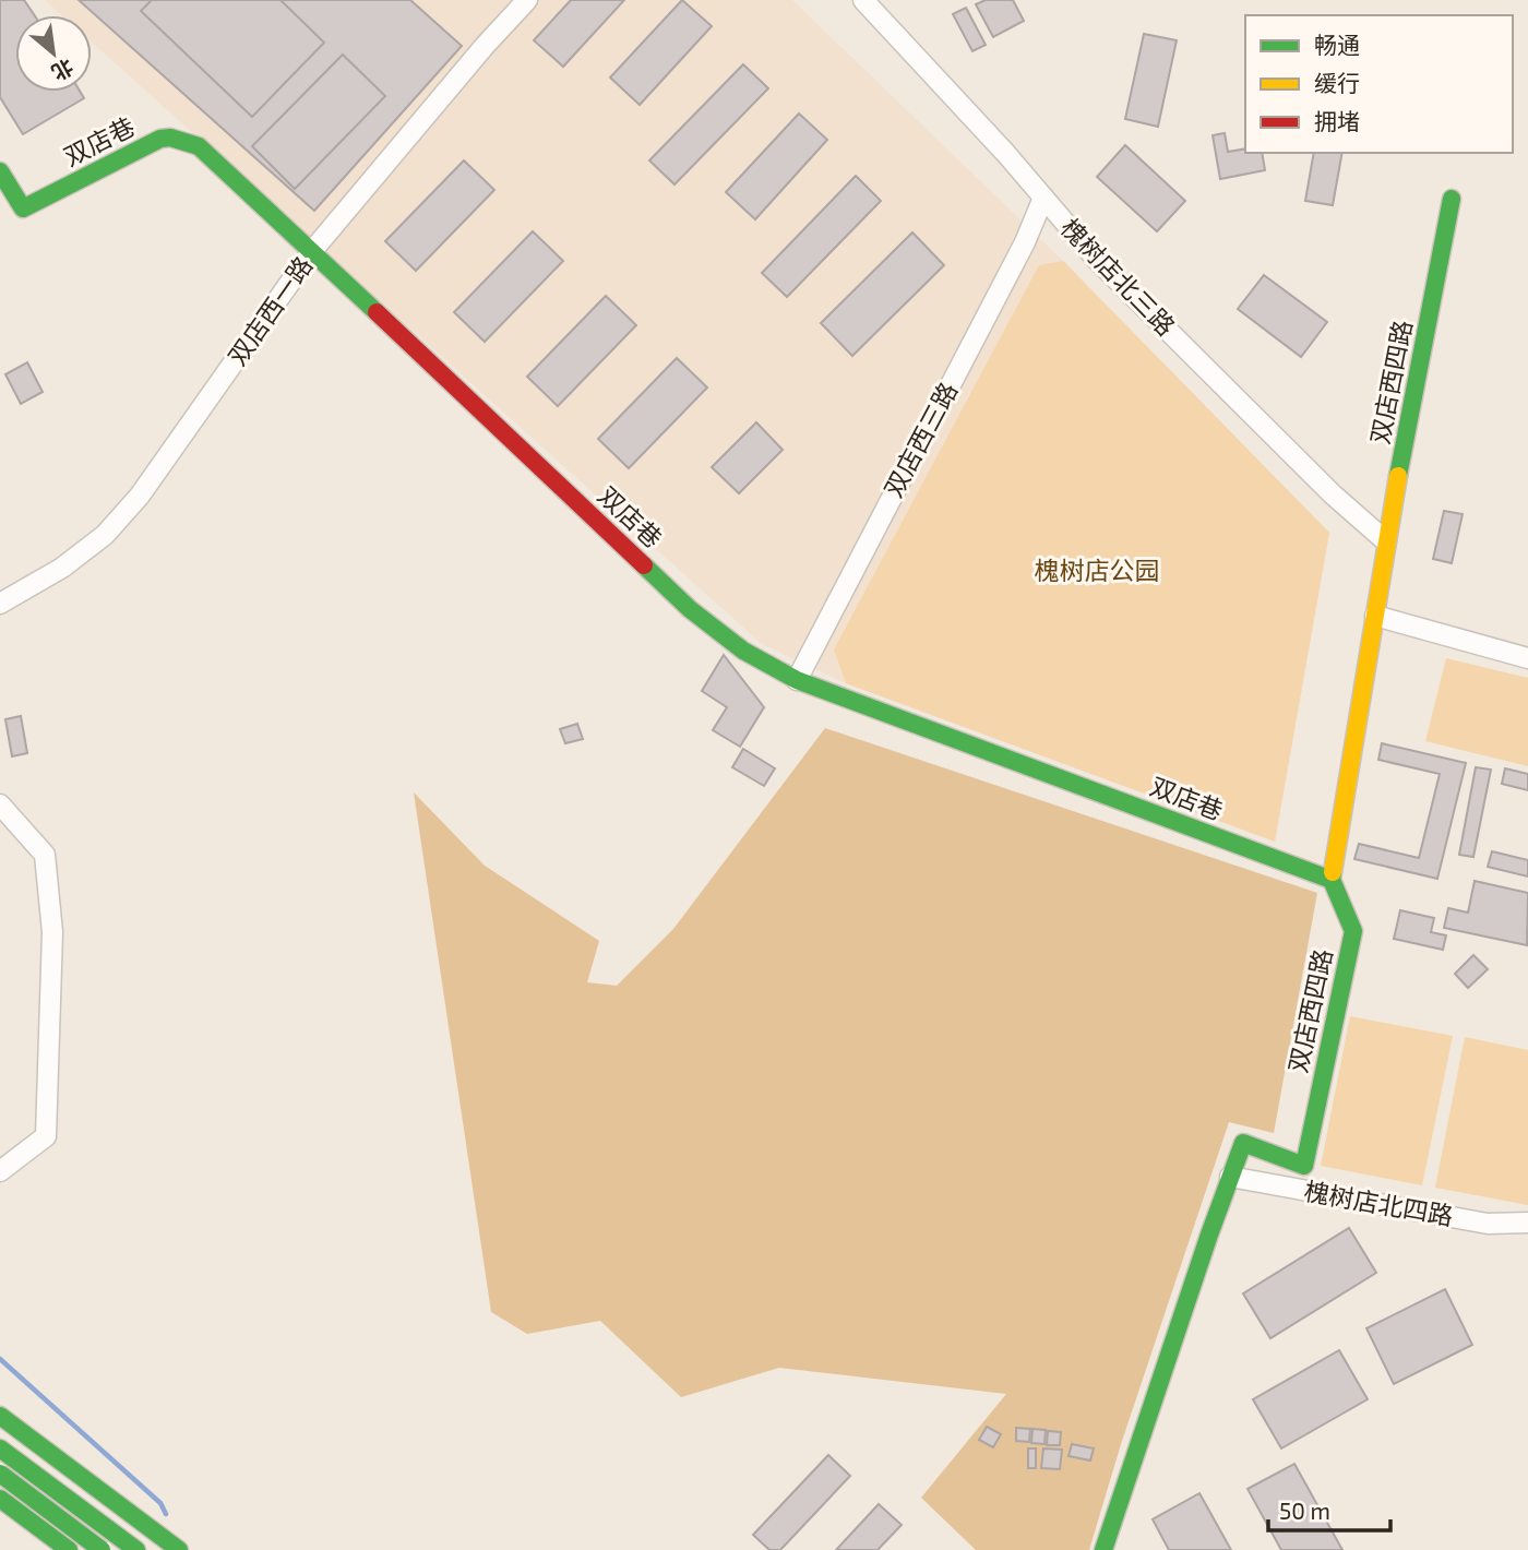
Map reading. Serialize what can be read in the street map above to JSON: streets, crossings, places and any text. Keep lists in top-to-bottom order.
{
  "streets": {
    "street": [
      "双店巷",
      "槐树店北三路",
      "双店西一路",
      "双店西四路",
      "双店西三路",
      "槐树店北四路"
    ]
  },
  "crossings": [
    ["双店巷", "双店西一路"],
    ["双店巷", "双店西四路"],
    ["双店巷", "双店西三路"],
    ["槐树店北三路", "双店西四路"],
    ["槐树店北三路", "双店西三路"],
    ["双店西四路", "槐树店北四路"]
  ],
  "parks": ["槐树店公园"],
  "legend": ["畅通", "缓行", "拥堵"],
  "scale_bar": "50 m",
  "north": "bottom right"
}
